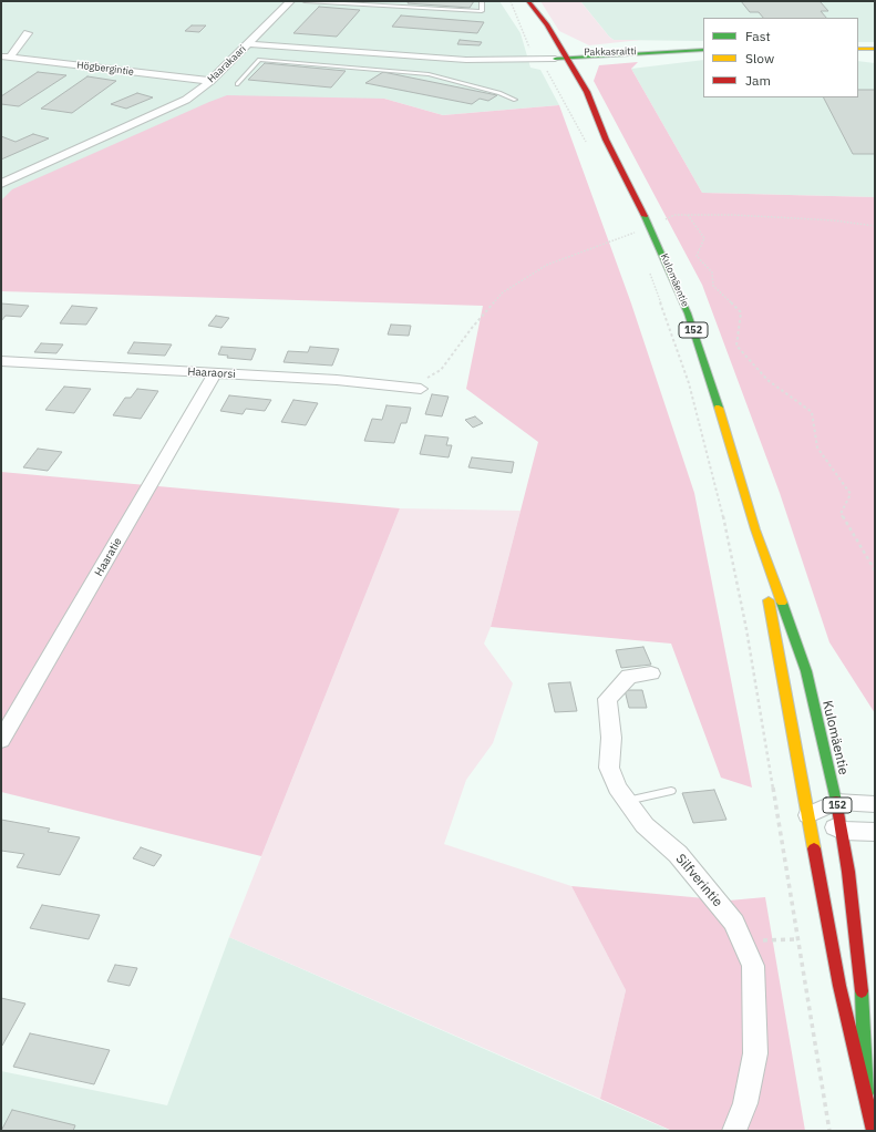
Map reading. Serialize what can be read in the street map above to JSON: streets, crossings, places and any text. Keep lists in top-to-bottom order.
{
  "streets": {
    "main road": ["Pakkasraitti", "Kulomäentie", "152"],
    "street": [
      "Haarakaari",
      "Högbergintie",
      "Haaraorsi",
      "Haaratie",
      "Silfverintie"
    ]
  },
  "crossings": [
    ["Pakkasraitti", "Haarakaari"],
    ["Pakkasraitti", "Kulomäentie"],
    ["Haarakaari", "Högbergintie"],
    ["Haarakaari", "Kulomäentie"],
    ["Haaraorsi", "Haaratie"]
  ],
  "legend": ["Fast", "Slow", "Jam"]
}
